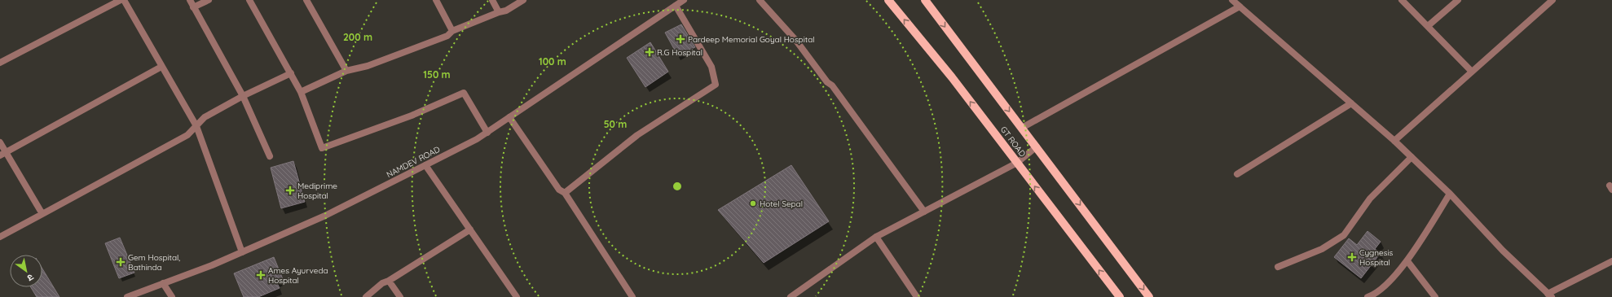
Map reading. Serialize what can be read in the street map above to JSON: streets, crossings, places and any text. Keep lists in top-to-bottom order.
{
  "streets": {
    "main road": ["GT ROAD"],
    "street": ["NAMDEV ROAD"]
  },
  "places": {
    "health": [
      "Pardeep Memorial Goyal Hospital",
      "R.G Hospital",
      "Mediprime Hospital",
      "Cygnesis Hospital",
      "Gem Hospital, Bathinda",
      "Ames Ayurveda Hospital"
    ],
    "other": ["Hotel Sepal"]
  },
  "north": "bottom right",
  "rings": [
    "200 m",
    "100 m",
    "150 m",
    "50 m"
  ]
}
